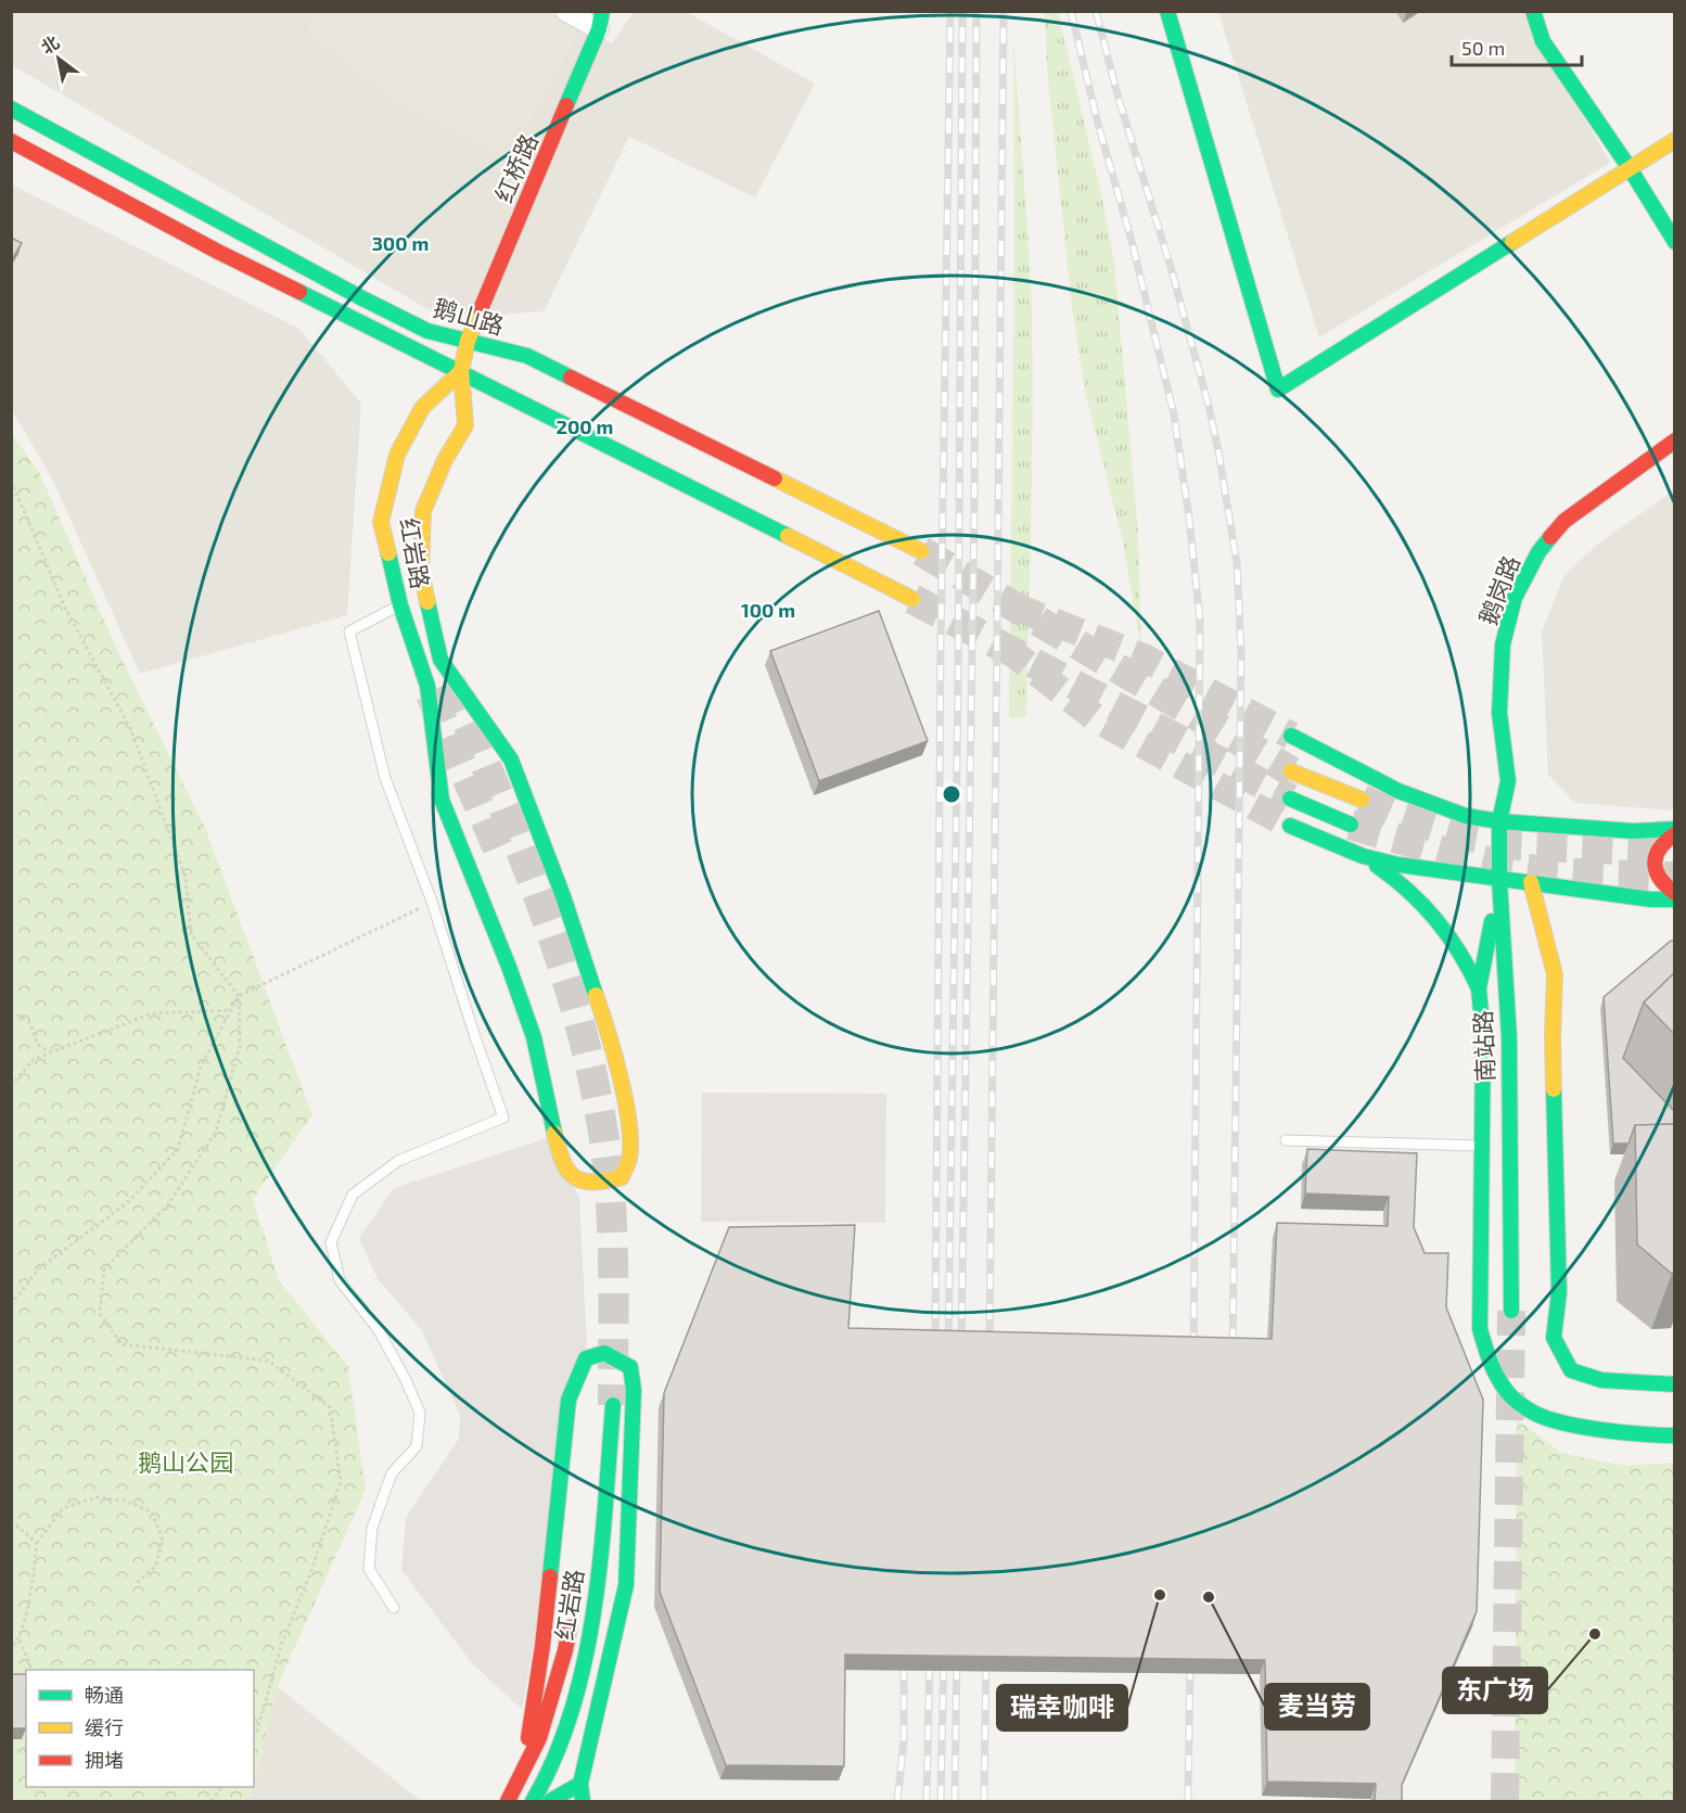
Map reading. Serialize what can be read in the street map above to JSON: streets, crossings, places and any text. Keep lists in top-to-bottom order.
{
  "streets": {
    "street": [
      "红桥路",
      "鹅山路",
      "红岩路",
      "鹅岗路",
      "南站路"
    ]
  },
  "crossings": [
    ["红桥路", "鹅山路"],
    ["红桥路", "红岩路"],
    ["鹅山路", "红岩路"],
    ["鹅岗路", "南站路"]
  ],
  "parks": ["鹅山公园"],
  "places": ["瑞幸咖啡", "麦当劳", "东广场"],
  "legend": ["畅通", "缓行", "拥堵"],
  "scale_bar": "50 m",
  "north": "top left",
  "rings": ["300 m", "200 m", "100 m"]
}
